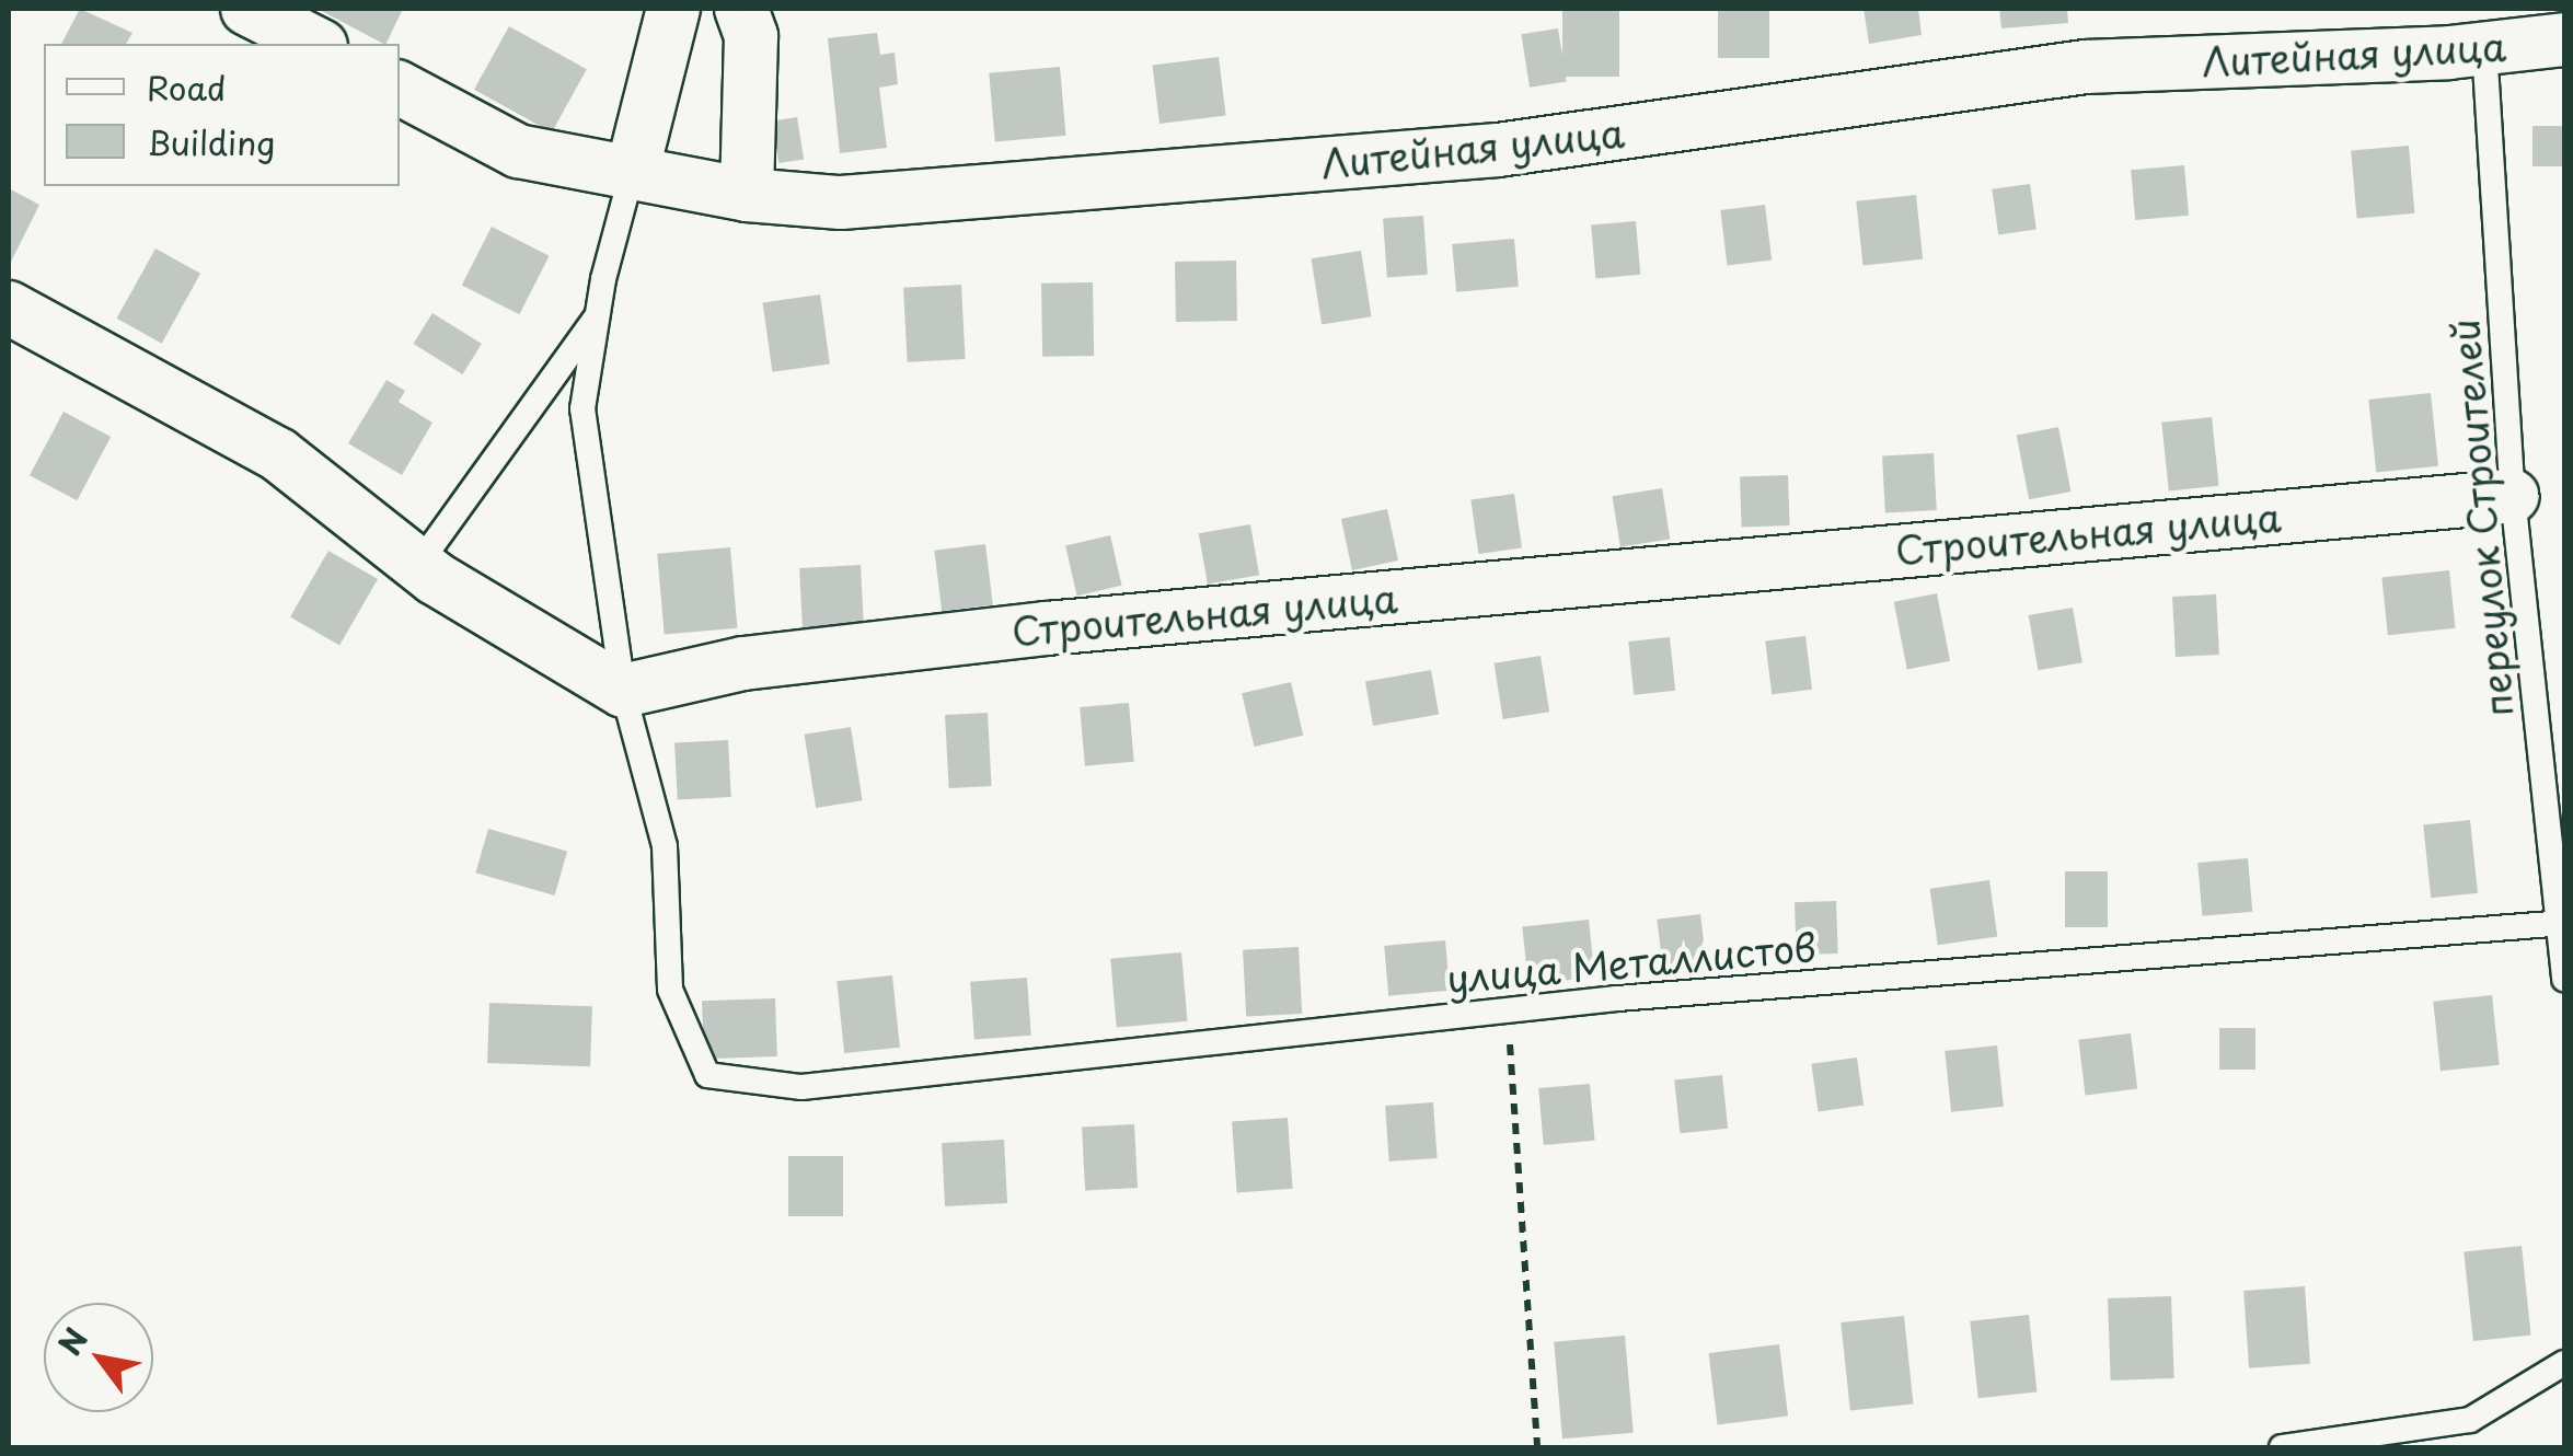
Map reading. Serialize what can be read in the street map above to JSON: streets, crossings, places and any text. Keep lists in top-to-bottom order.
{
  "streets": {
    "street": ["Литейная улица", "Строительная улица"],
    "lane": ["переулок Строителей", "улица Металлистов"]
  },
  "crossings": [
    ["Литейная улица", "переулок Строителей"],
    ["переулок Строителей", "Строительная улица"],
    ["переулок Строителей", "улица Металлистов"],
    ["Строительная улица", "улица Металлистов"]
  ],
  "legend": ["Road", "Building"],
  "north": "top left"
}
